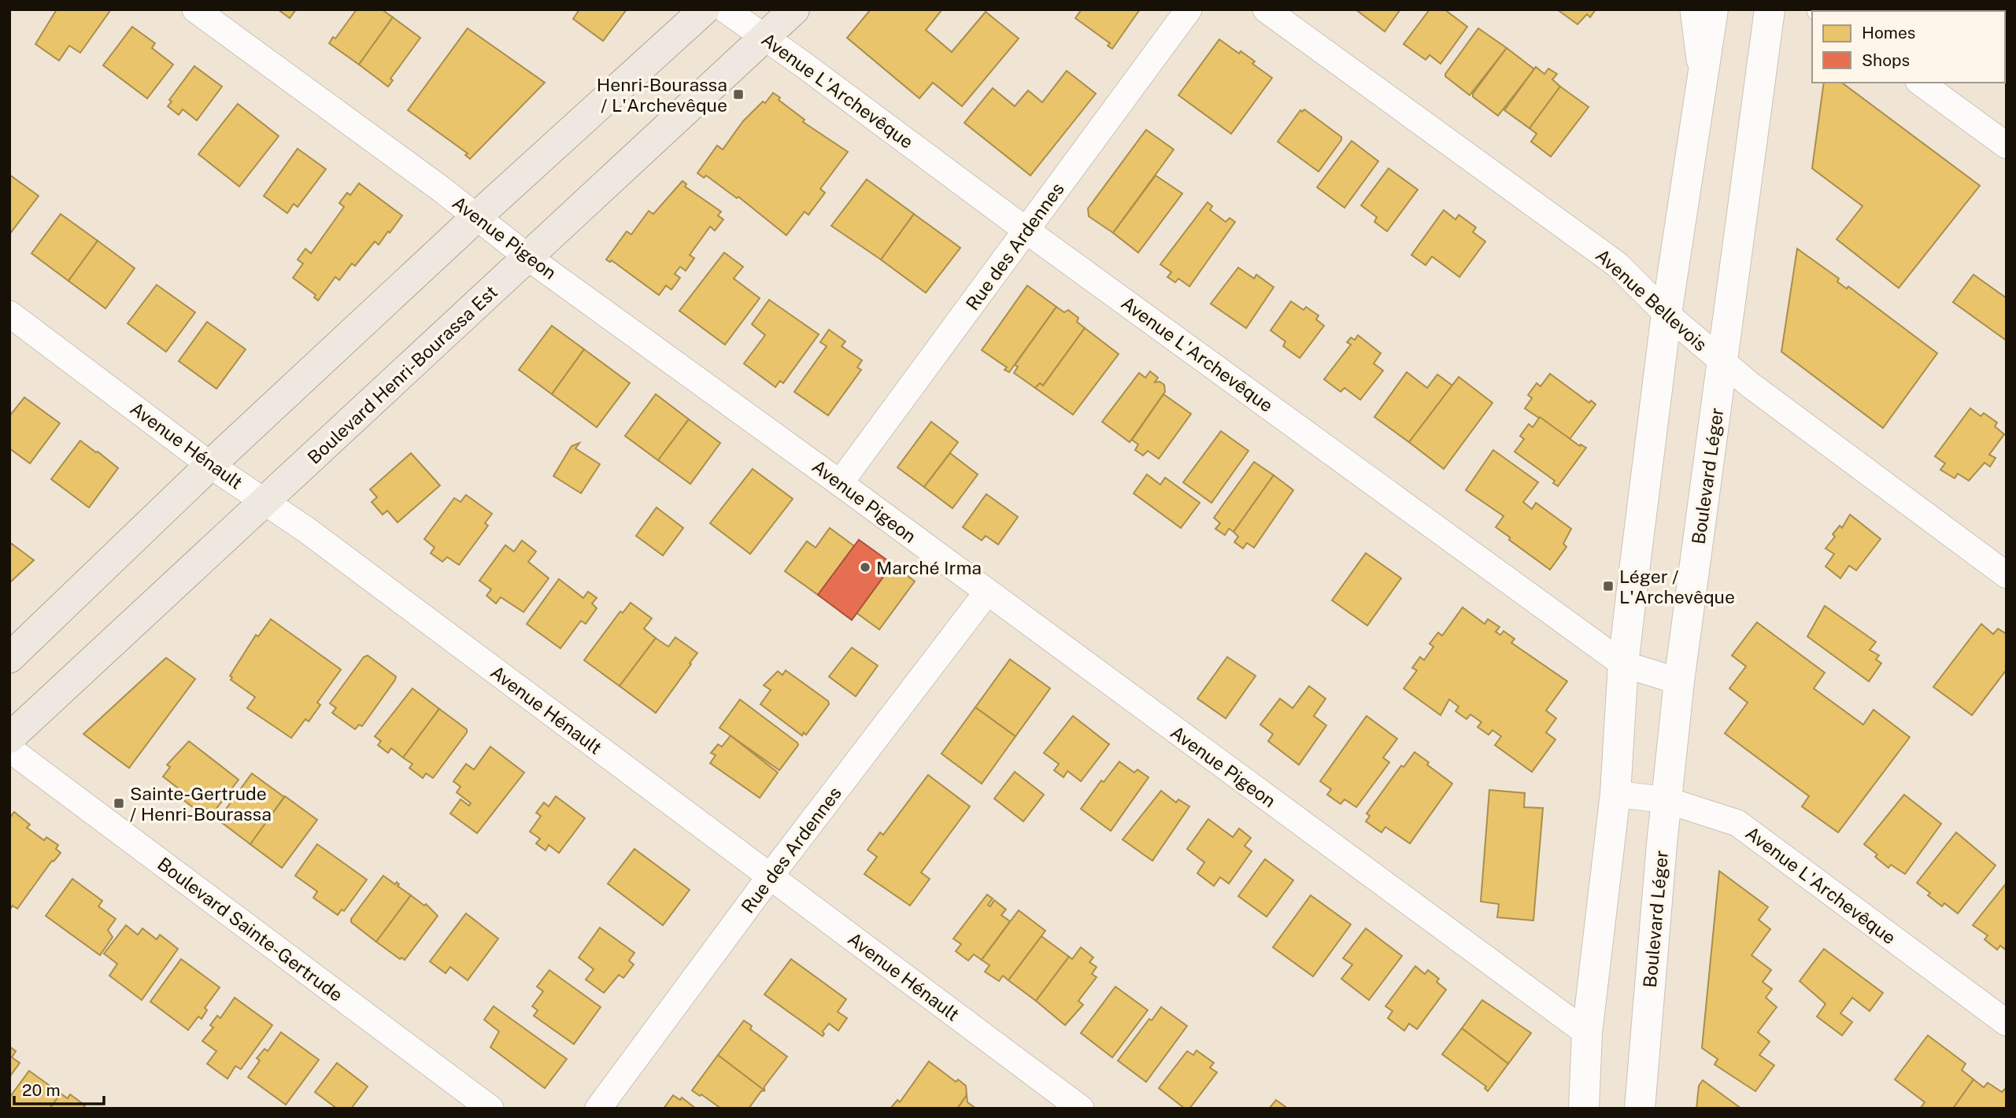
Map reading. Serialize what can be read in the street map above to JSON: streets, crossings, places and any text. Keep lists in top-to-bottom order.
{
  "streets": {
    "main road": ["Boulevard Henri-Bourassa Est", "Boulevard Léger"],
    "street": [
      "Avenue L'Archevêque",
      "Avenue Pigeon",
      "Rue des Ardennes",
      "Avenue Bellevois",
      "Avenue Hénault",
      "Boulevard Sainte-Gertrude"
    ]
  },
  "crossings": [
    ["Avenue L'Archevêque", "Rue des Ardennes"],
    ["Avenue L'Archevêque", "Boulevard Henri-Bourassa Est"],
    ["Avenue L'Archevêque", "Boulevard Léger"],
    ["Avenue Pigeon", "Rue des Ardennes"],
    ["Avenue Pigeon", "Boulevard Henri-Bourassa Est"],
    ["Rue des Ardennes", "Avenue Hénault"],
    ["Avenue Bellevois", "Boulevard Léger"],
    ["Boulevard Henri-Bourassa Est", "Avenue Hénault"]
  ],
  "places": {
    "transit": ["Henri-Bourassa / L'Archevêque", "Léger / L'Archevêque", "Sainte-Gertrude / Henri-Bourassa"],
    "other": ["Marché Irma"]
  },
  "legend": ["Homes", "Shops"],
  "scale_bar": "20 m"
}
